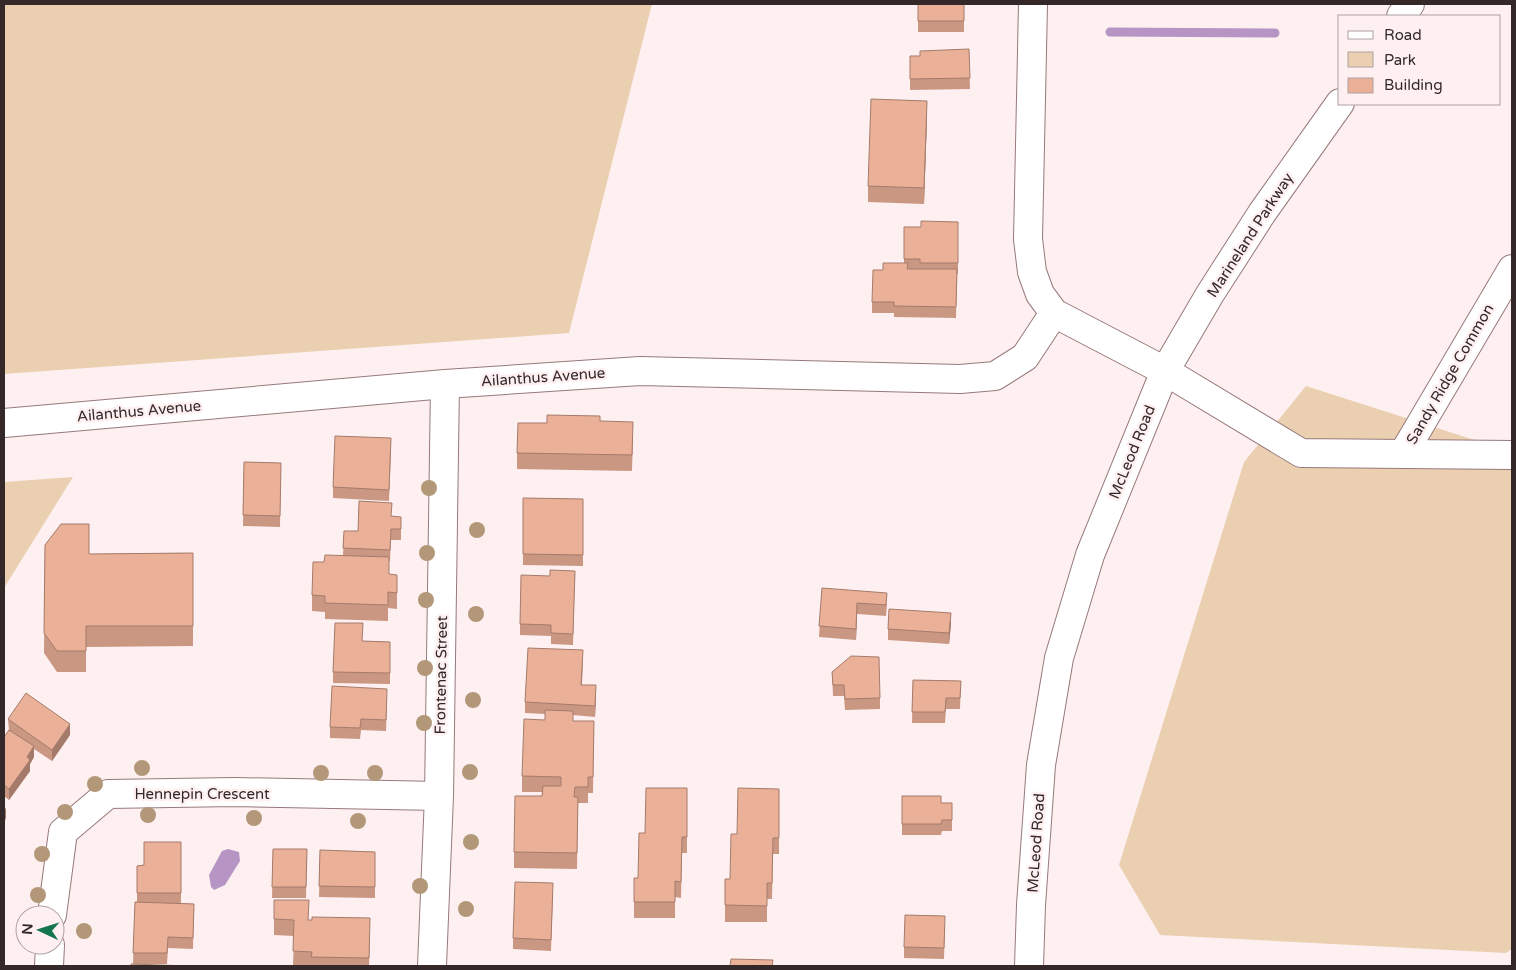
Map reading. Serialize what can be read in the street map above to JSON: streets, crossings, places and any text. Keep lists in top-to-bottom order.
{
  "streets": {
    "street": [
      "Marineland Parkway",
      "Sandy Ridge Common",
      "Ailanthus Avenue",
      "McLeod Road",
      "Frontenac Street",
      "Hennepin Crescent"
    ]
  },
  "crossings": [
    ["Marineland Parkway", "Sandy Ridge Common"],
    ["Marineland Parkway", "McLeod Road"],
    ["Sandy Ridge Common", "McLeod Road"],
    ["Ailanthus Avenue", "Frontenac Street"],
    ["Frontenac Street", "Hennepin Crescent"]
  ],
  "legend": ["Road", "Park", "Building"],
  "north": "left"
}
